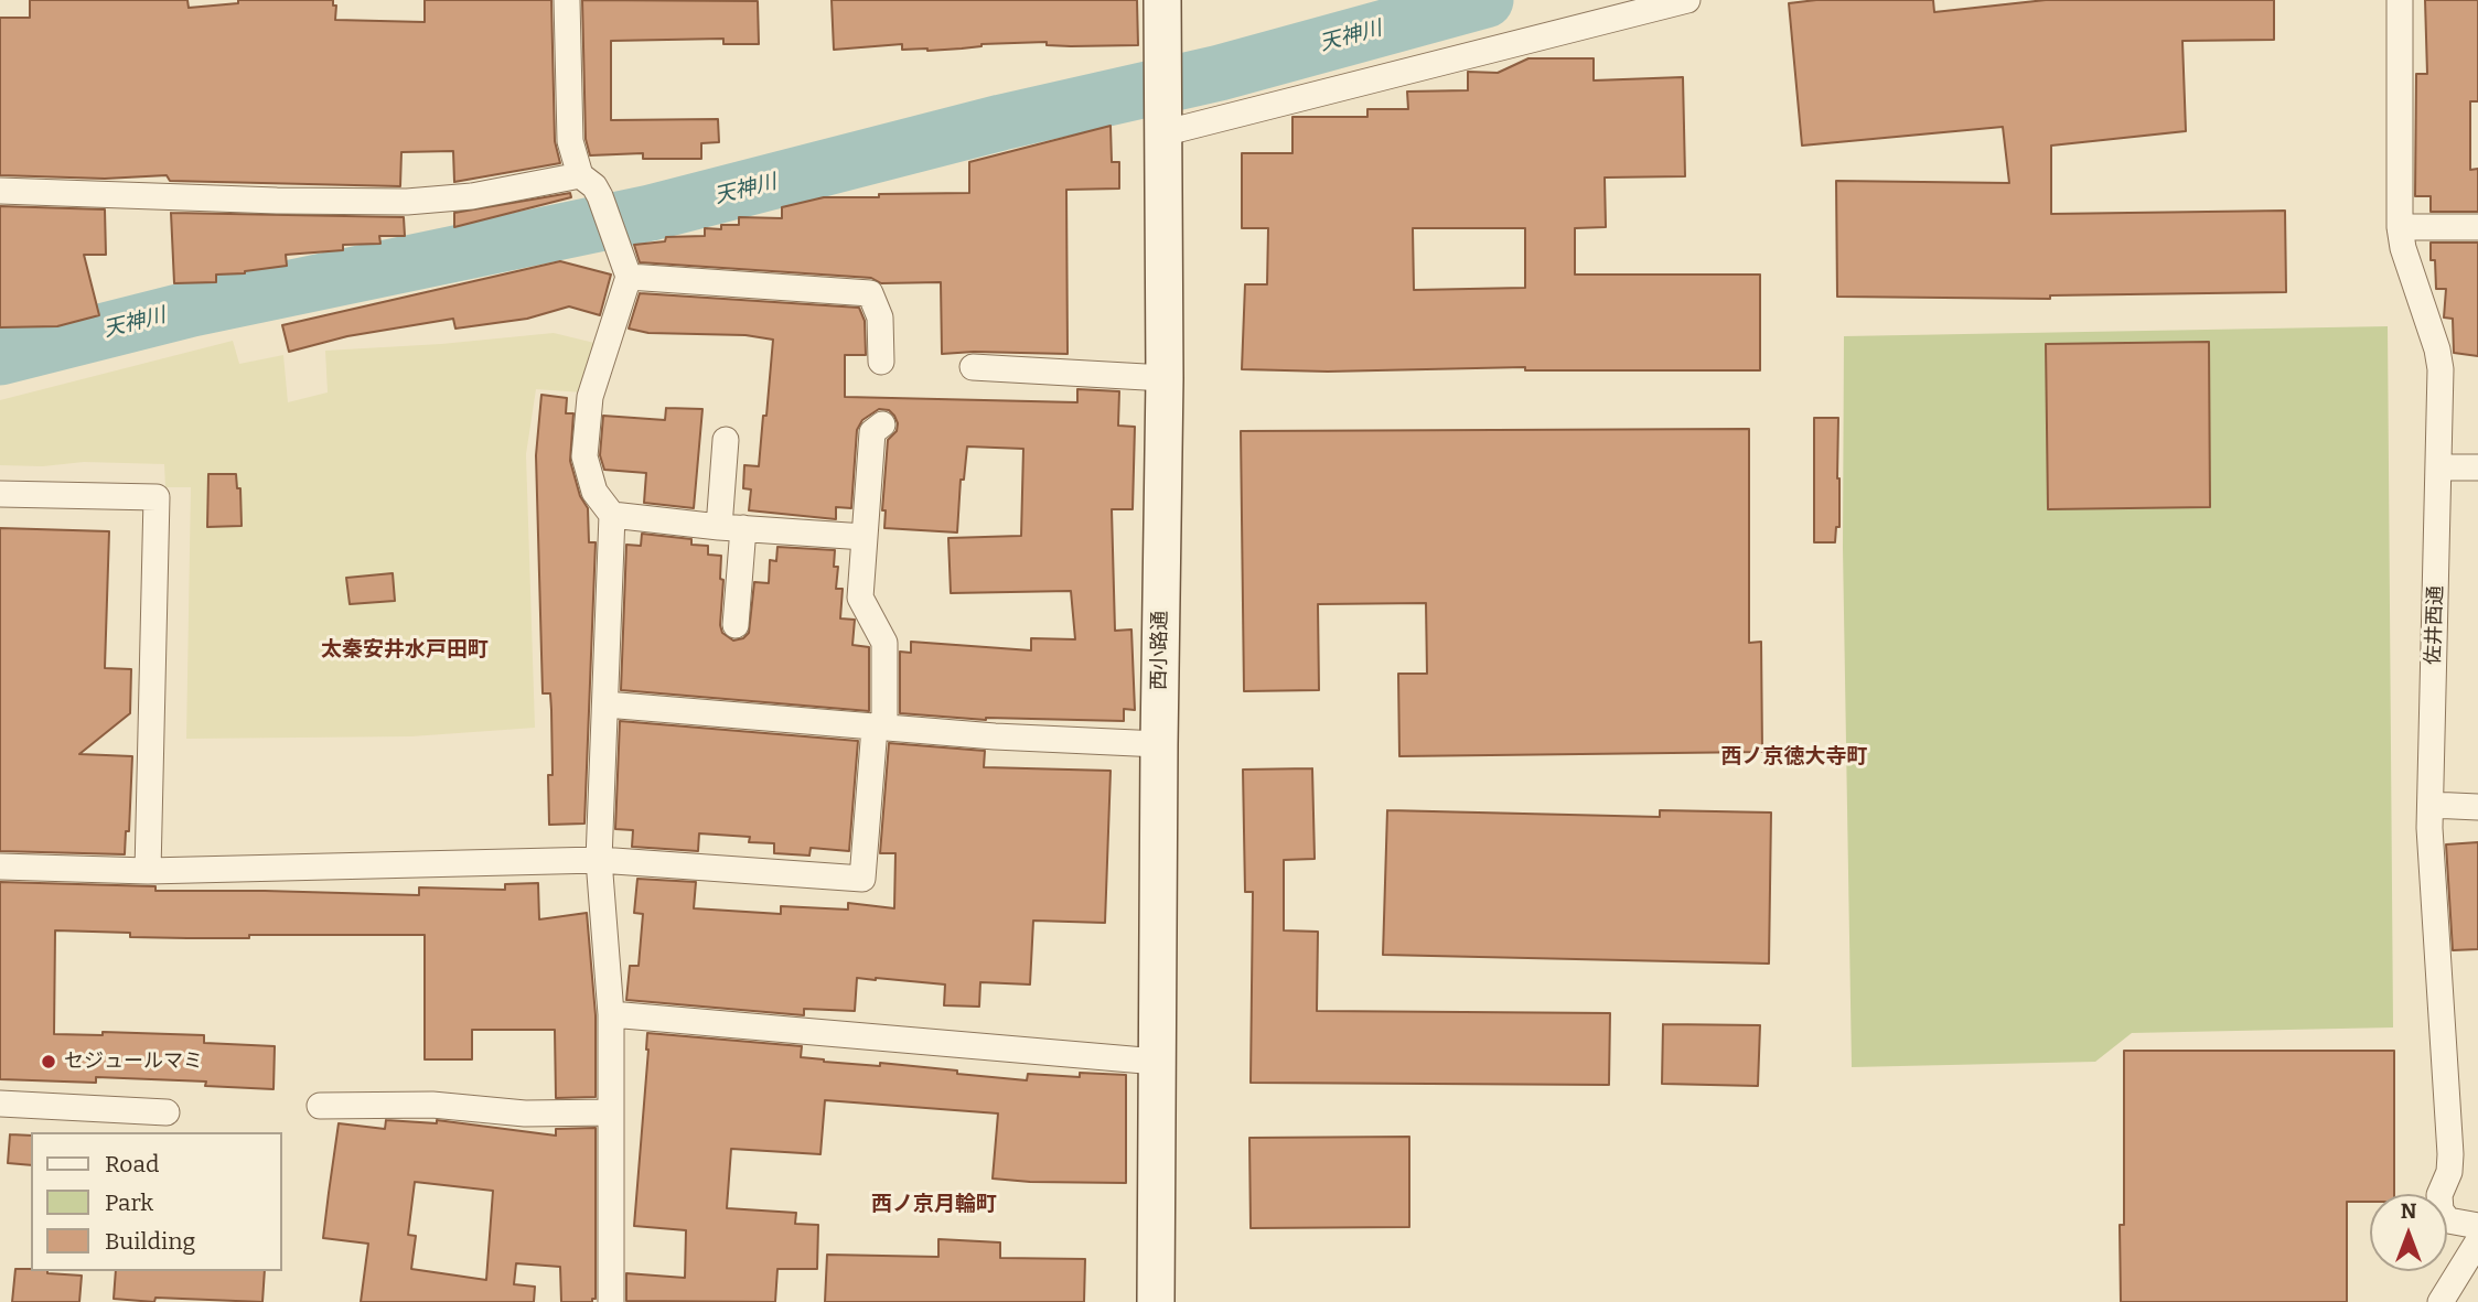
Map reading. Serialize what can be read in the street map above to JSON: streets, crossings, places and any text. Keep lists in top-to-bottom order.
{
  "streets": {
    "street": ["佐井西通", "西小路通"]
  },
  "districts": ["太秦安井水戸田町", "西ノ京徳大寺町", "西ノ京月輪町"],
  "water": ["天神川"],
  "places": ["セジュールマミ"],
  "legend": ["Road", "Park", "Building"],
  "north": "top"
}
